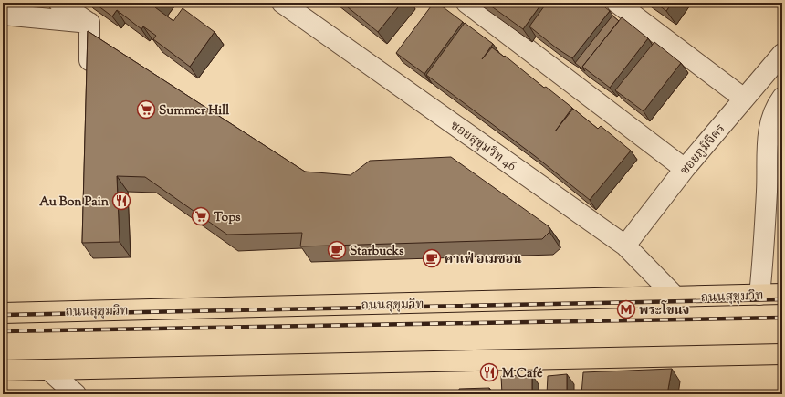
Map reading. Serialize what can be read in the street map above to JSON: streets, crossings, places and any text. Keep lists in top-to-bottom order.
{
  "streets": {
    "main road": ["ถนนสุขุมวิท"],
    "street": ["ซอยสุขุมวิท 46", "ซอยภูมิจิตร"]
  },
  "crossings": [
    ["ซอยสุขุมวิท 46", "ซอยภูมิจิตร"],
    ["ซอยสุขุมวิท 46", "ถนนสุขุมวิท"]
  ],
  "places": {
    "supermarket": ["Summer Hill", "Tops"],
    "restaurant": ["Au Bon Pain", "M Café"],
    "cafe": ["Starbucks", "คาเฟ่ อเมซอน"],
    "metro station": ["พระโขนง"]
  }
}
